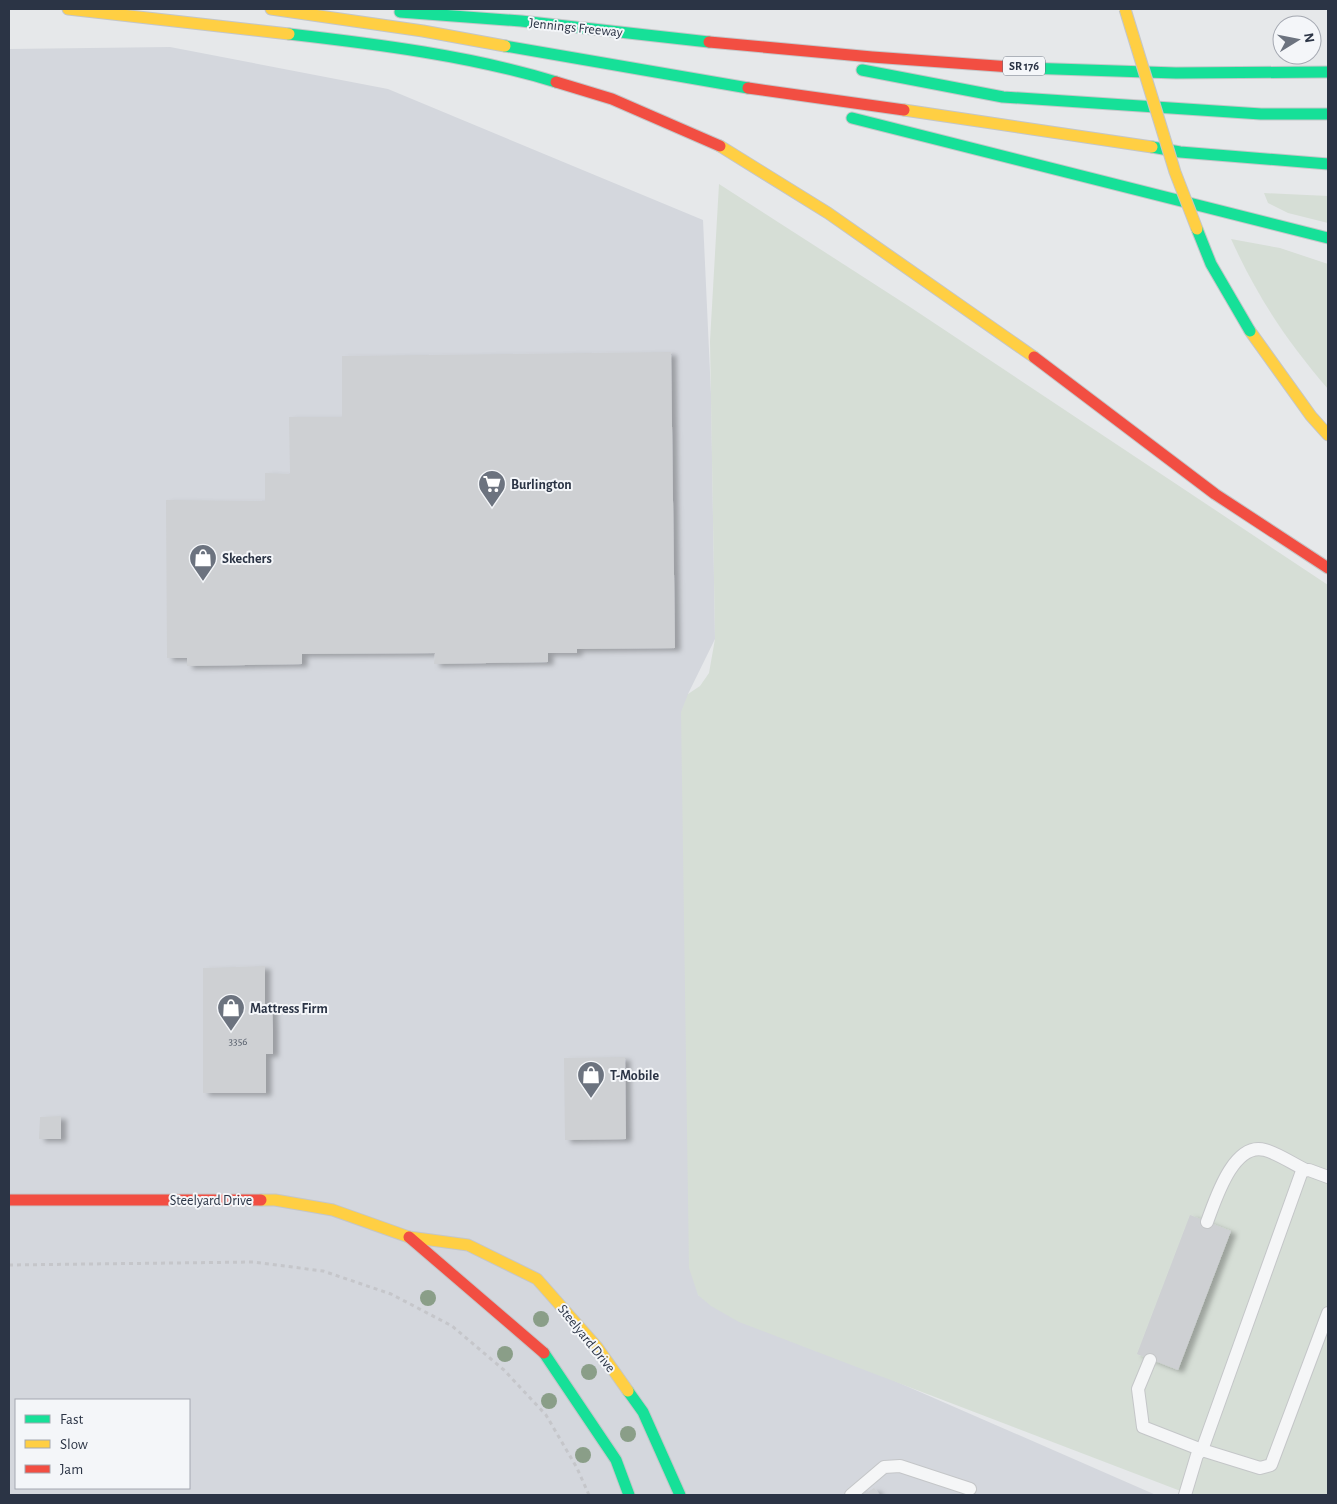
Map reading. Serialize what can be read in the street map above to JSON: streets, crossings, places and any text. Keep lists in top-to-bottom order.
{
  "streets": {
    "main road": ["Jennings Freeway", "SR 176", "Steelyard Drive"]
  },
  "crossings": [
    ["Jennings Freeway", "SR 176"]
  ],
  "places": {
    "supermarket": ["Burlington"],
    "shop": ["Skechers", "Mattress Firm", "T-Mobile"]
  },
  "house_numbers": ["3356"],
  "legend": ["Fast", "Slow", "Jam"],
  "north": "right"
}
